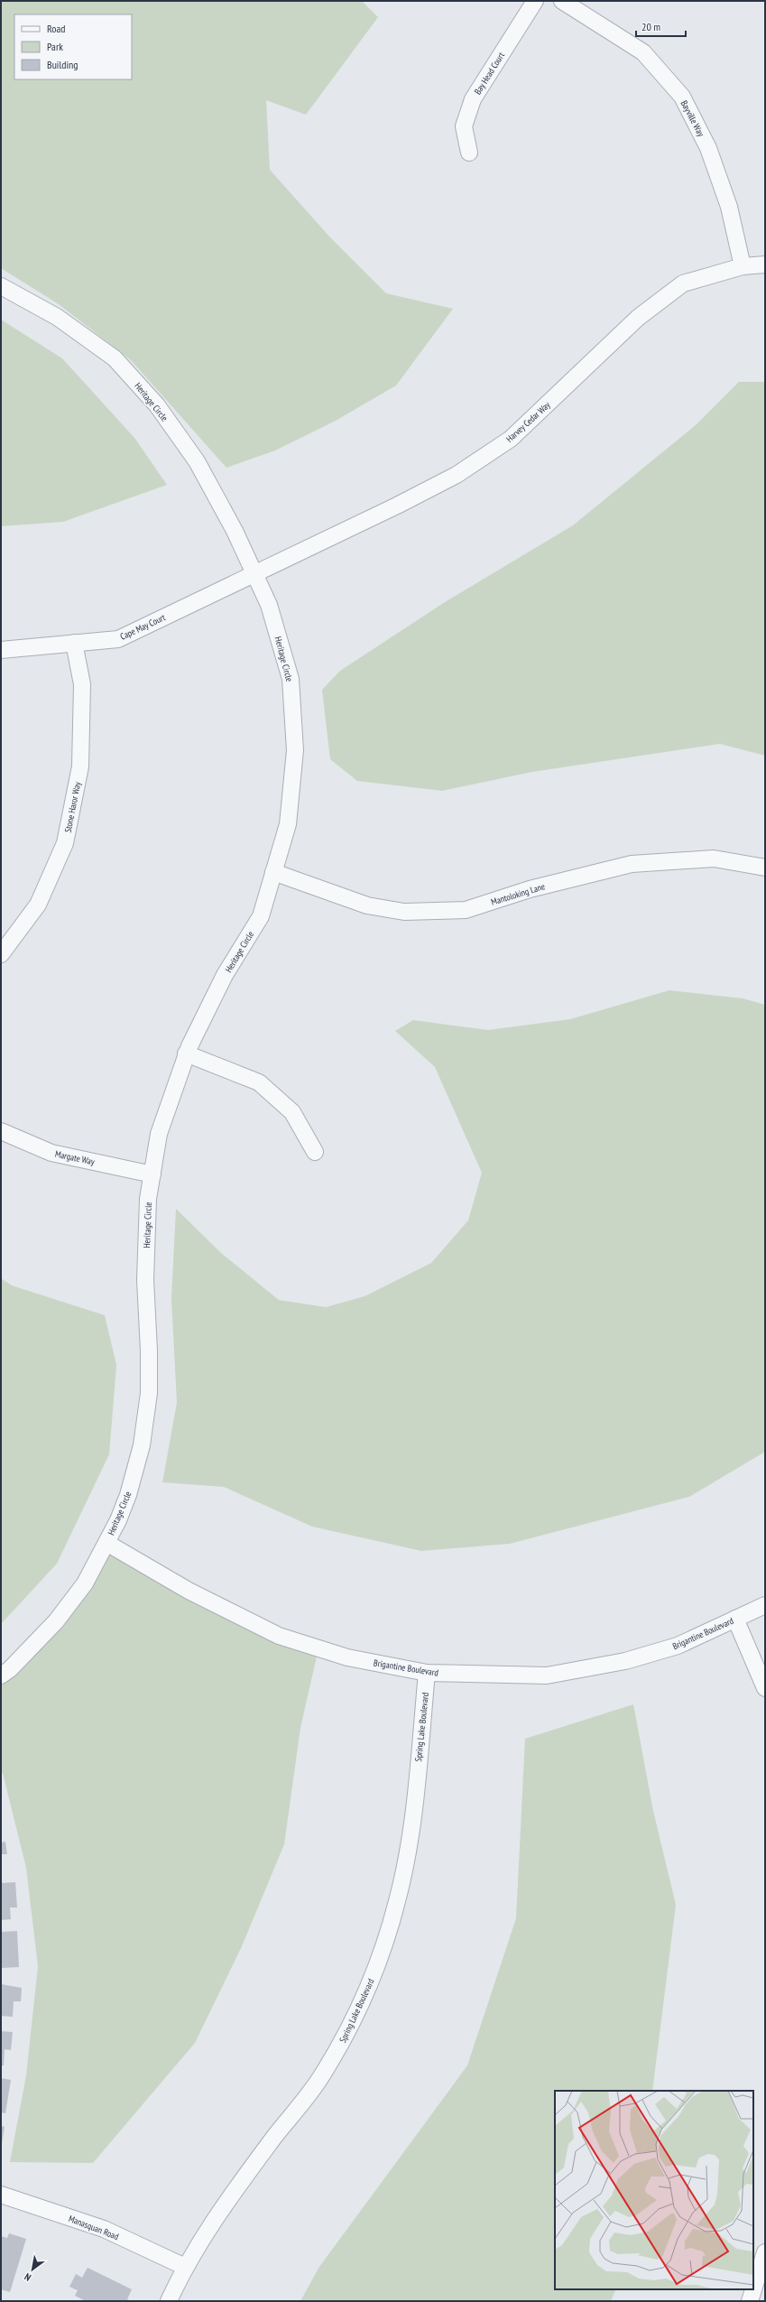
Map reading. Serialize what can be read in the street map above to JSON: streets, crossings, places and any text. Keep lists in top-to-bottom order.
{
  "streets": {
    "street": [
      "Bay Head Court",
      "Bayville Way",
      "Heritage Circle",
      "Harvey Cedar Way",
      "Cape May Court",
      "Stone Haror Way",
      "Mantoloking Lane",
      "Margate Way",
      "Brigantine Boulevard",
      "Spring Lake Boulevard",
      "Manasquan Road"
    ]
  },
  "crossings": [
    ["Bayville Way", "Harvey Cedar Way"],
    ["Heritage Circle", "Harvey Cedar Way"],
    ["Heritage Circle", "Cape May Court"],
    ["Heritage Circle", "Mantoloking Lane"],
    ["Heritage Circle", "Margate Way"],
    ["Heritage Circle", "Brigantine Boulevard"],
    ["Harvey Cedar Way", "Cape May Court"],
    ["Cape May Court", "Stone Haror Way"],
    ["Brigantine Boulevard", "Spring Lake Boulevard"],
    ["Spring Lake Boulevard", "Manasquan Road"]
  ],
  "legend": ["Road", "Park", "Building"],
  "scale_bar": "20 m",
  "north": "bottom left"
}
